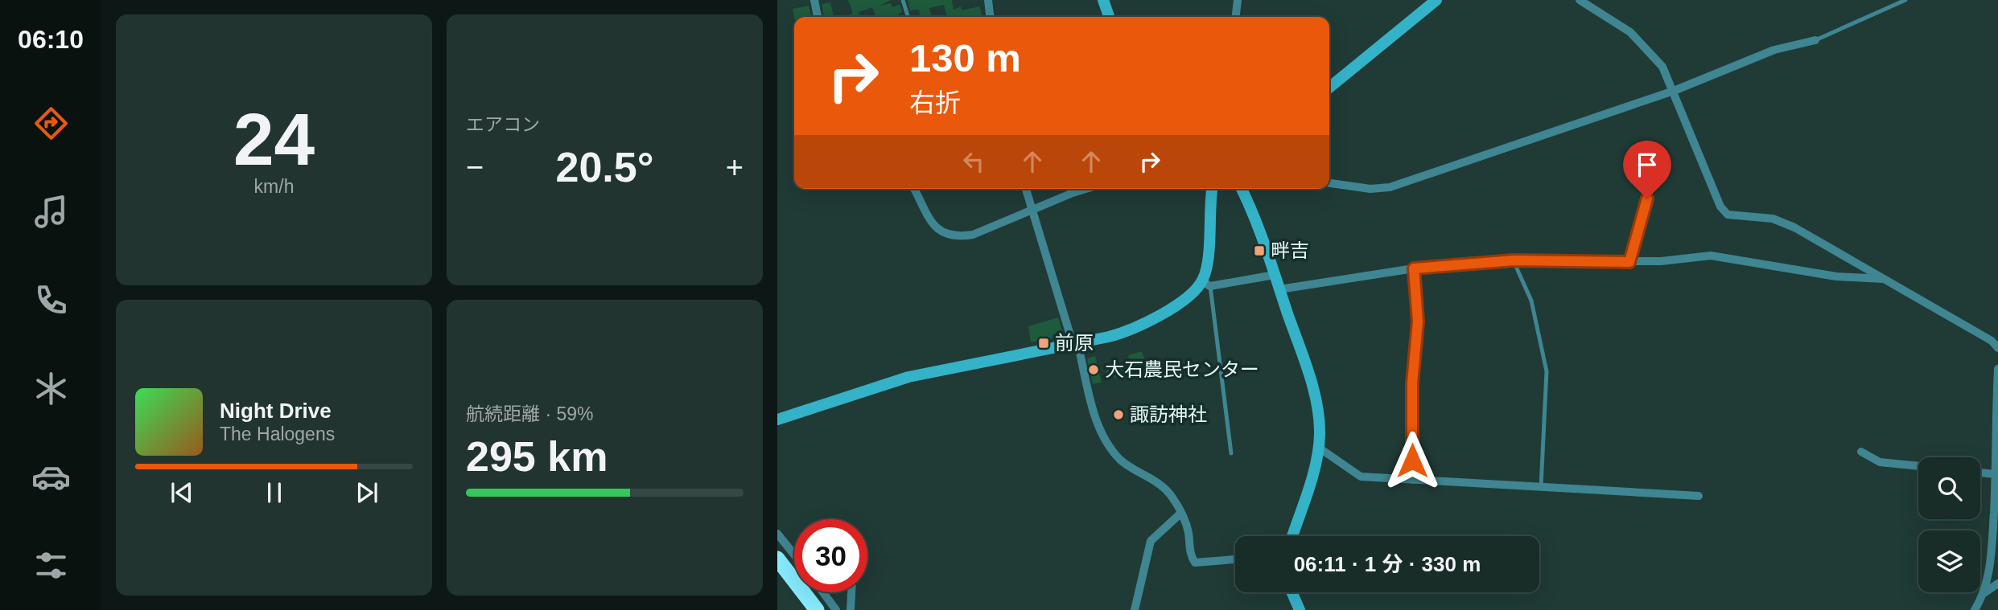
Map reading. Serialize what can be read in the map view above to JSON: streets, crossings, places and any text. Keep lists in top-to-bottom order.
{
  "places": {
    "transit": ["畔吉", "前原"],
    "other": ["大石農民センター", "諏訪神社"]
  },
  "page": {
    "tabs": "06:10",
    "tile": [
      ["24", "km/h"],
      "エアコン",
      ["航続距離 · 59%", "295 km"]
    ],
    "turn": ["130 m", "右折"],
    "heat": ["−", "20.5°", "+"],
    "song": ["Night Drive", "The Halogens"],
    "limit": "30",
    "trip": "06:11 · 1 分 · 330 m"
  }
}
